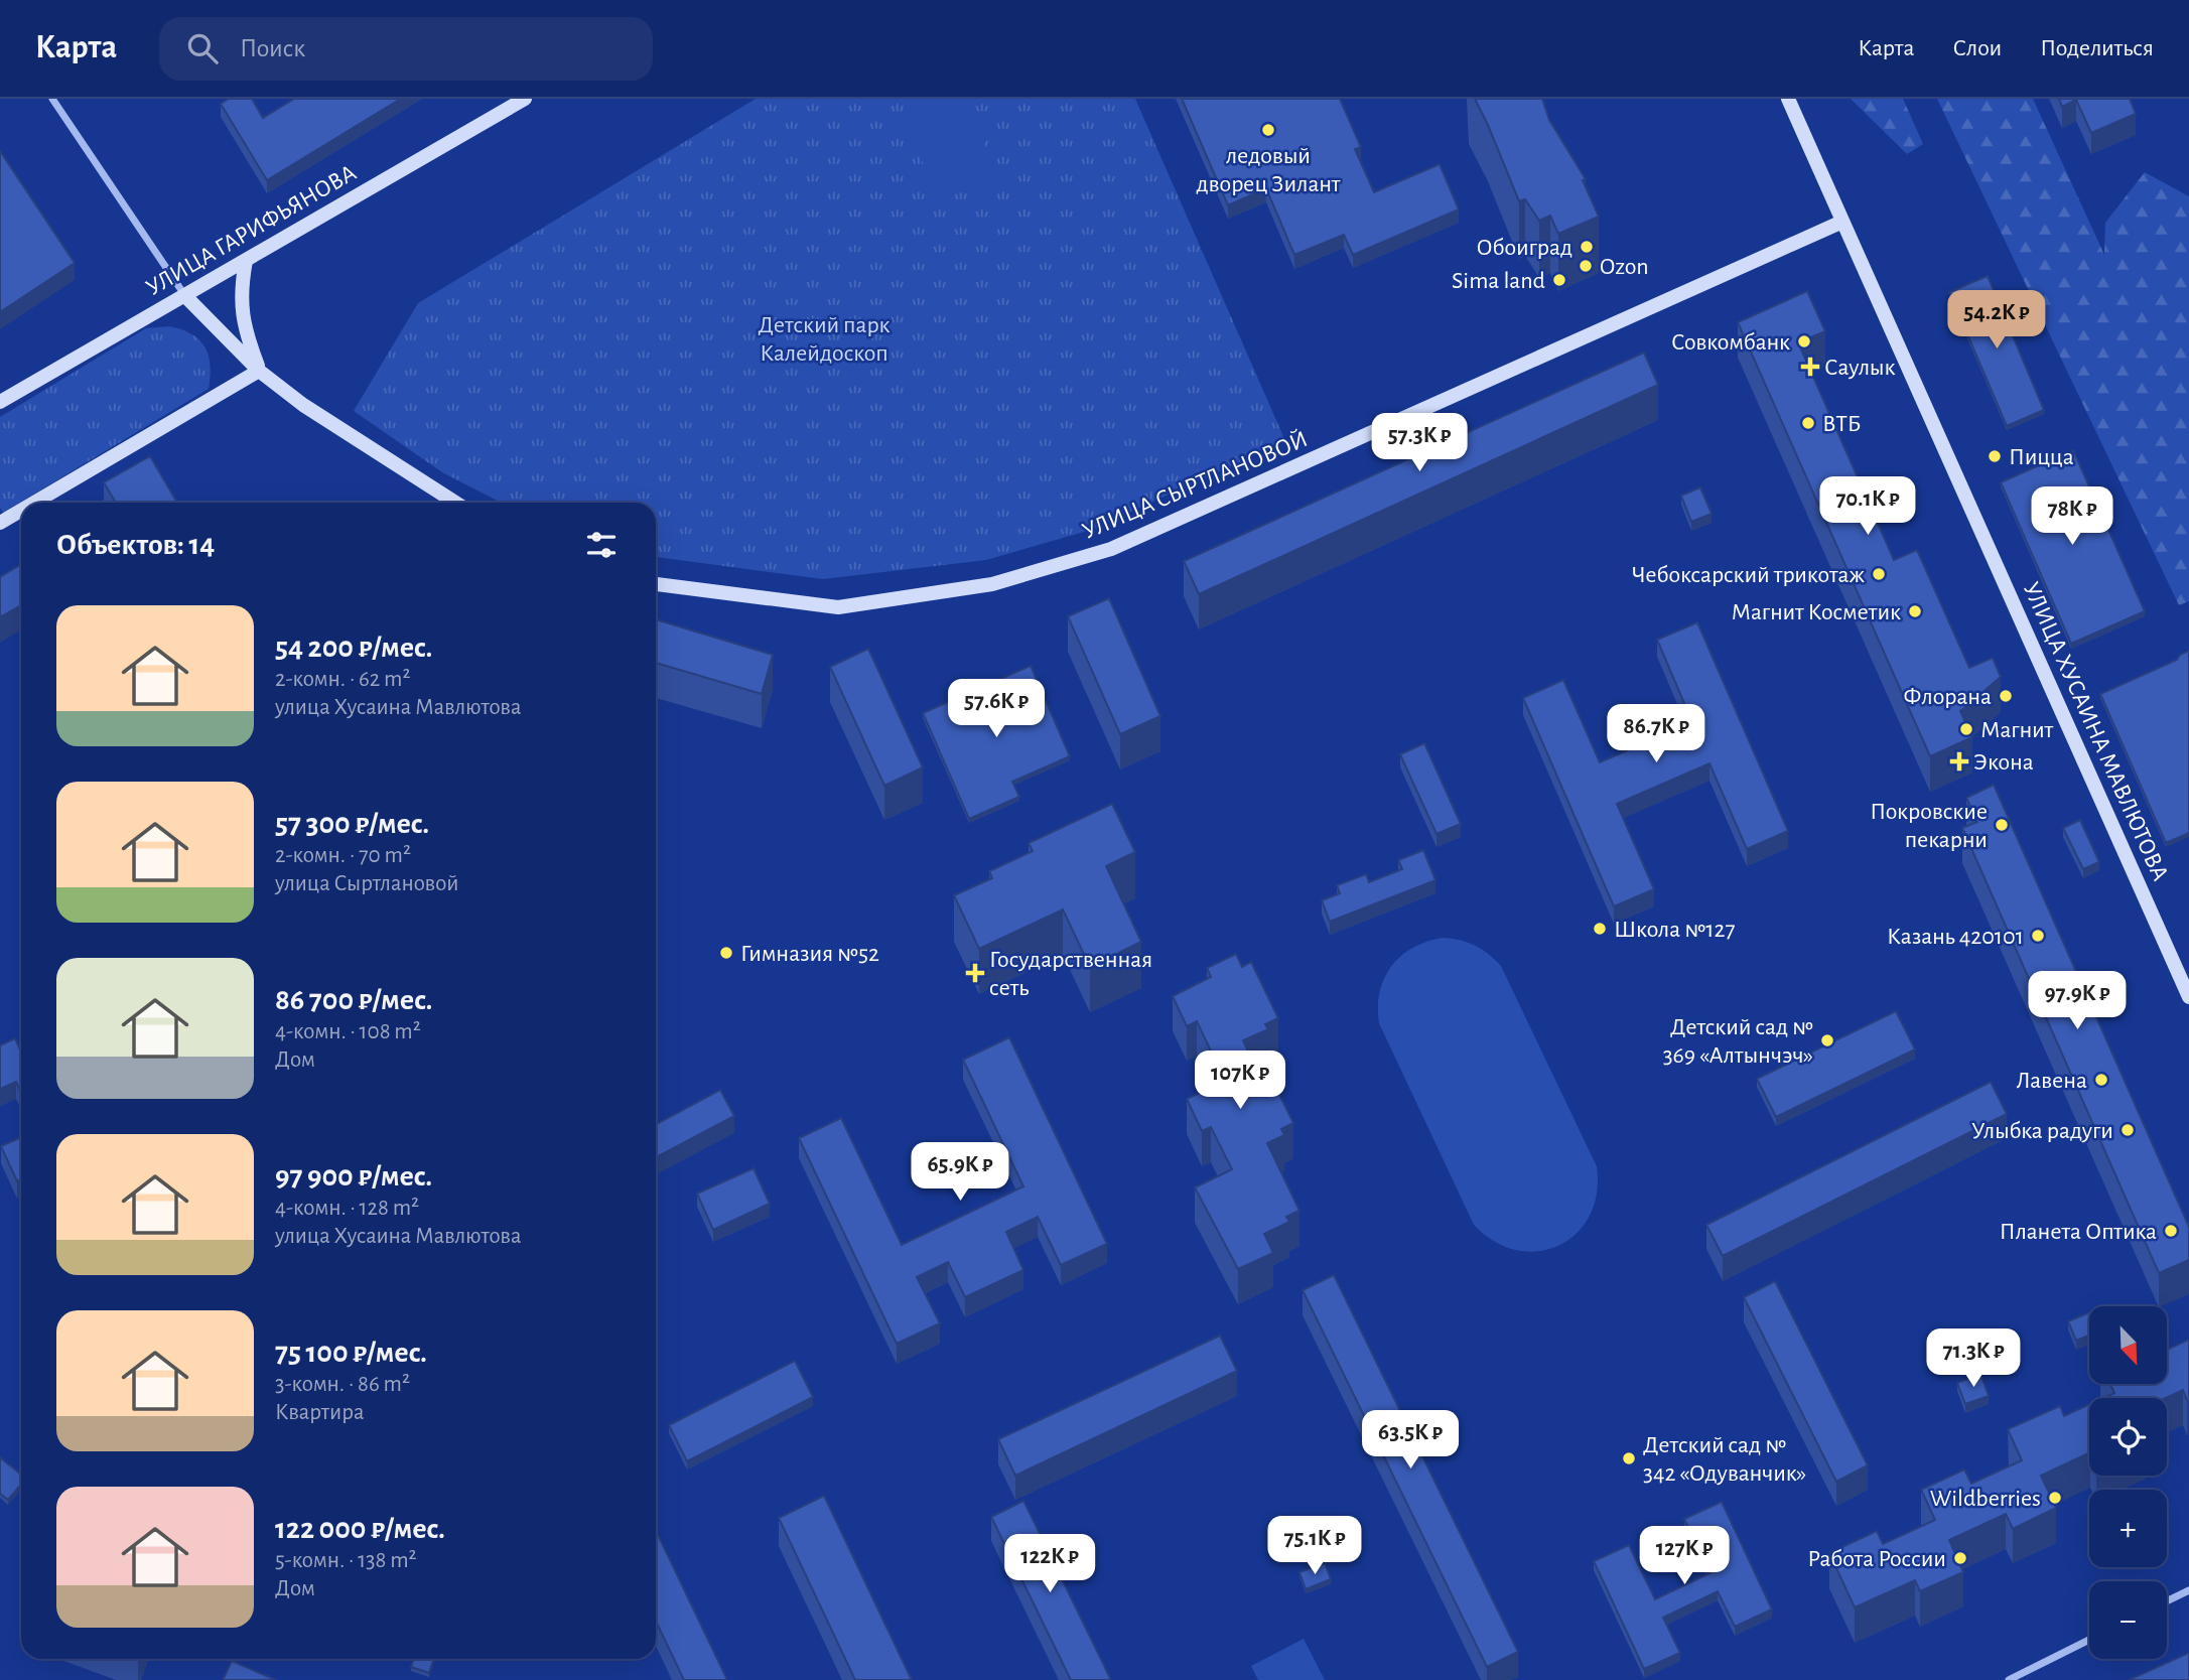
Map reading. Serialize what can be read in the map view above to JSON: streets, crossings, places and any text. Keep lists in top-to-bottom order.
{
  "streets": {
    "street": ["УЛИЦА ГАРИФЬЯНОВА", "УЛИЦА СЫРТЛАНОВОЙ", "УЛИЦА ХУСАИНА МАВЛЮТОВА"]
  },
  "crossings": [
    ["УЛИЦА СЫРТЛАНОВОЙ", "УЛИЦА ХУСАИНА МАВЛЮТОВА"]
  ],
  "parks": ["Детский парк Калейдоскоп"],
  "places": {
    "other": [
      "ледовый дворец Зилант",
      "Обоиград",
      "Ozon",
      "Sima land",
      "Совкомбанк",
      "ВТБ",
      "Пицца",
      "Чебоксарский трикотаж",
      "Магнит Косметик",
      "Флорана",
      "Магнит",
      "Покровские пекарни",
      "Школа №127",
      "Казань 420101",
      "Гимназия №52",
      "Детский сад № 369 «Алтынчэч»",
      "Лавена",
      "Улыбка радуги",
      "Планета Оптика",
      "Детский сад № 342 «Одуванчик»",
      "Wildberries",
      "Работа России"
    ],
    "health": ["Саулык", "Экона", "Государственная сеть"]
  },
  "north": "bottom right",
  "page": {
    "header": "Карта",
    "search": "Поиск",
    "nav": ["Карта", "Слои", "Поделиться"],
    "price": [
      "54.2K ₽",
      "57.3K ₽",
      "70.1K ₽",
      "78K ₽",
      "57.6K ₽",
      "86.7K ₽",
      "97.9K ₽",
      "107K ₽",
      "65.9K ₽",
      "71.3K ₽",
      "63.5K ₽",
      "75.1K ₽",
      "127K ₽",
      "122K ₽"
    ],
    "heading": "Объектов: 14",
    "list": [
      {
        "name": "54 200 ₽/мес.",
        "note": "2-комн. · 62 m² · улица Хусаина Мавлютова"
      },
      {
        "name": "57 300 ₽/мес.",
        "note": "2-комн. · 70 m² · улица Сыртлановой"
      },
      {
        "name": "86 700 ₽/мес.",
        "note": "4-комн. · 108 m² · Дом"
      },
      {
        "name": "97 900 ₽/мес.",
        "note": "4-комн. · 128 m² · улица Хусаина Мавлютова"
      },
      {
        "name": "75 100 ₽/мес.",
        "note": "3-комн. · 86 m² · Квартира"
      },
      {
        "name": "122 000 ₽/мес.",
        "note": "5-комн. · 138 m² · Дом"
      }
    ],
    "map_buttons": ["+", "−"]
  }
}
